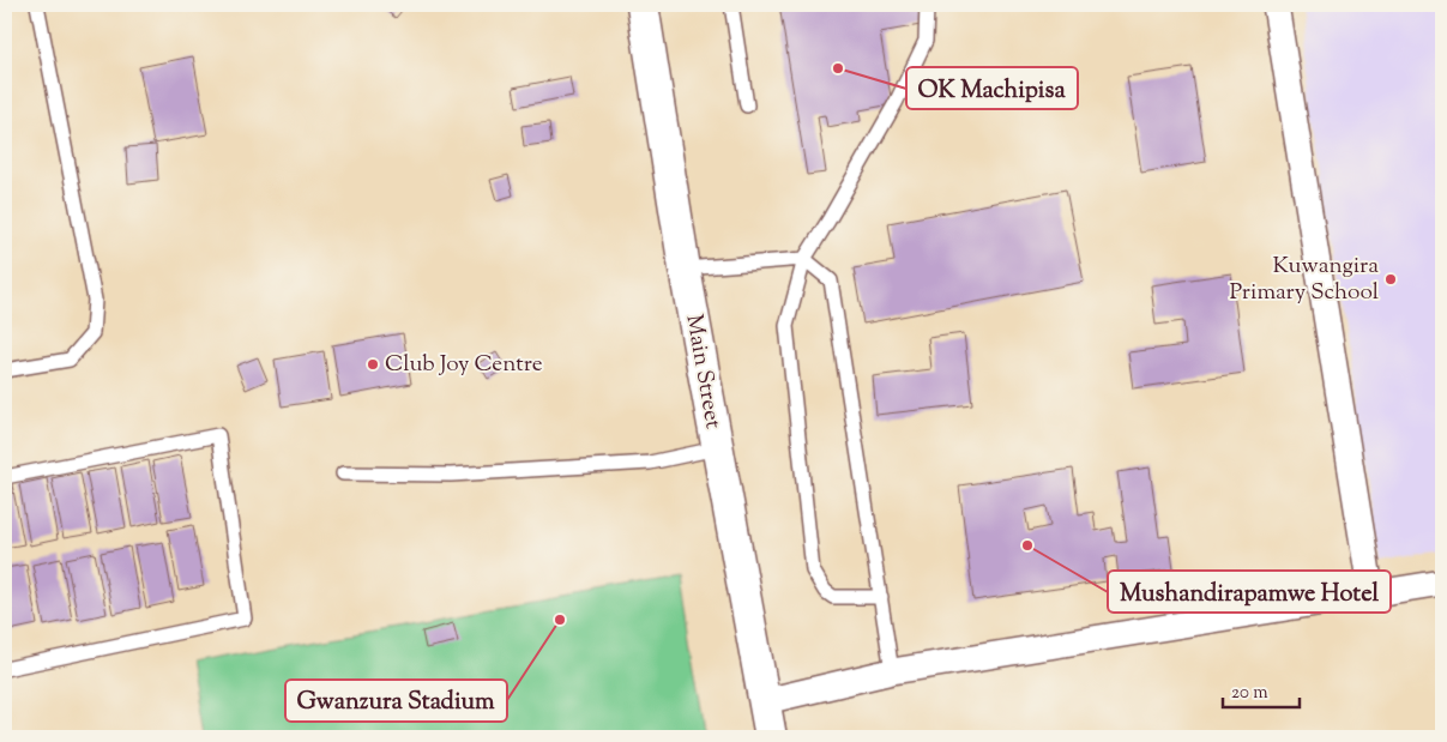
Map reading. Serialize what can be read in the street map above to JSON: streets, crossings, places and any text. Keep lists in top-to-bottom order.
{
  "streets": {
    "street": ["Main Street"]
  },
  "places": [
    "OK Machipisa",
    "Kuwangira Primary School",
    "Club Joy Centre",
    "Mushandirapamwe Hotel",
    "Gwanzura Stadium"
  ],
  "scale_bar": "20 m"
}
